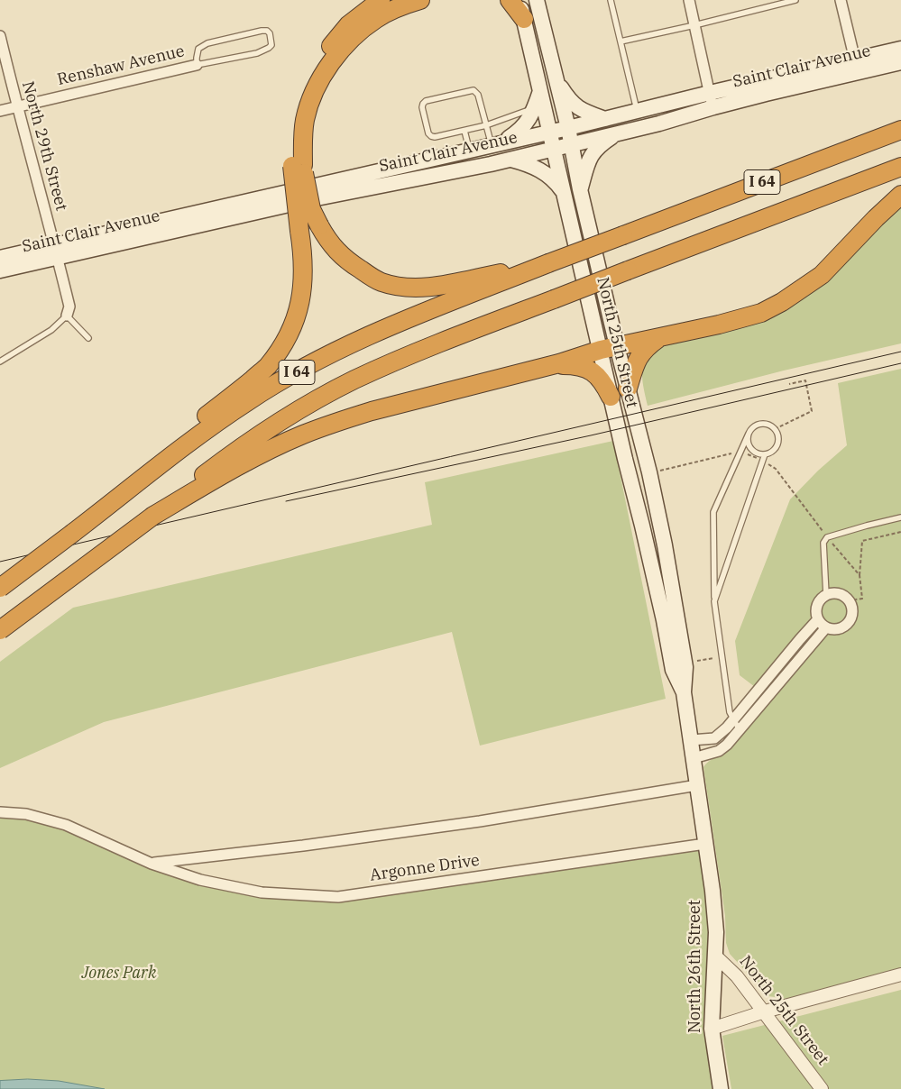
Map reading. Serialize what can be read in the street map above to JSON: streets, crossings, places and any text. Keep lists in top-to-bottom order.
{
  "streets": {
    "highway": ["I 64"],
    "main road": ["Saint Clair Avenue", "North 25th Street", "North 26th Street"],
    "street": ["Renshaw Avenue", "North 29th Street", "Argonne Drive"]
  },
  "crossings": [
    ["Renshaw Avenue", "North 29th Street"],
    ["Saint Clair Avenue", "North 29th Street"],
    ["Saint Clair Avenue", "North 25th Street"],
    ["North 25th Street", "Argonne Drive"],
    ["North 25th Street", "North 26th Street"],
    ["Argonne Drive", "North 26th Street"]
  ],
  "parks": ["Jones Park"]
}
